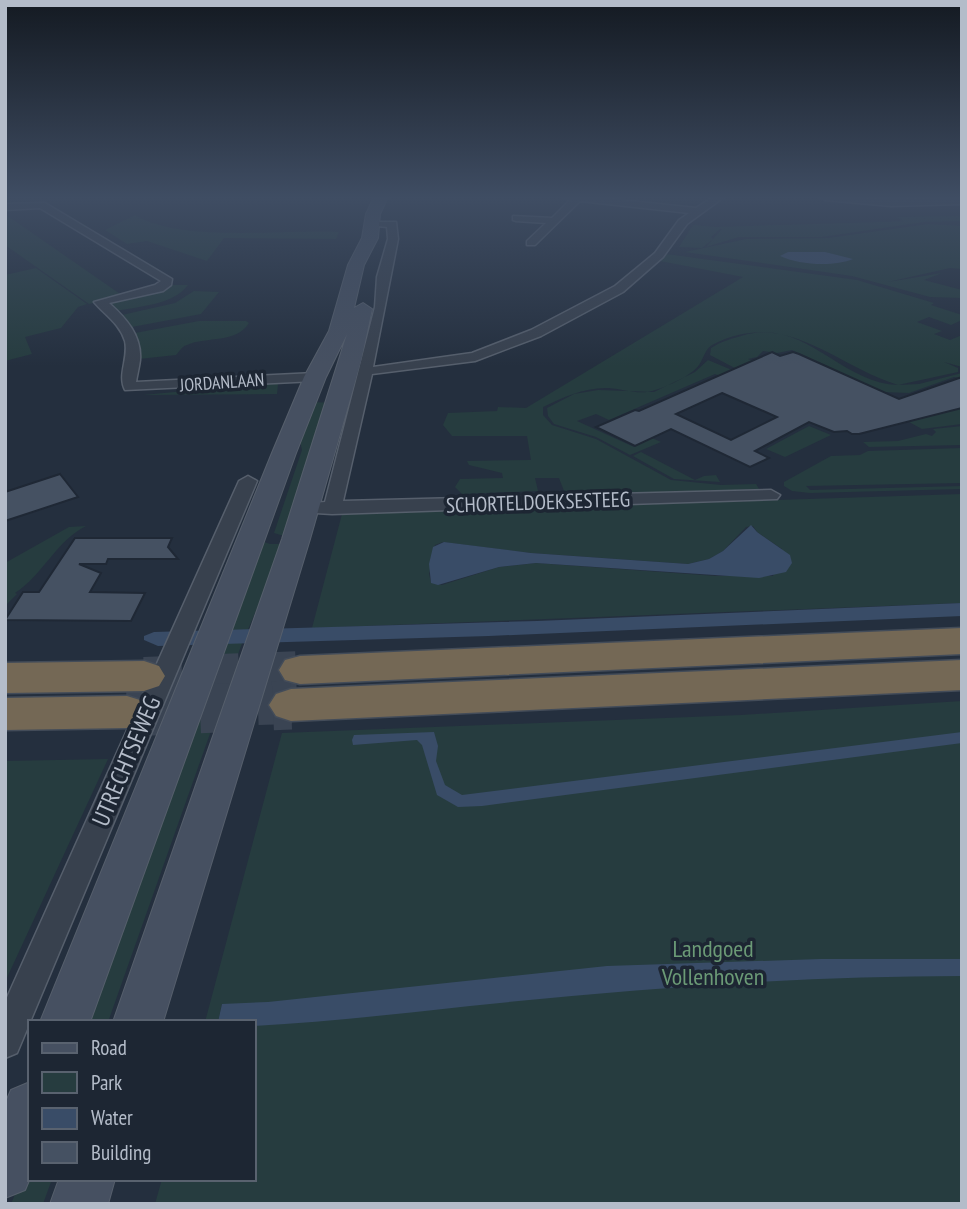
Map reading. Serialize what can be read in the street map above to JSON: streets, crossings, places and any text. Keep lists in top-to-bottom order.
{
  "streets": {
    "main road": ["UTRECHTSEWEG"],
    "street": ["JORDANLAAN", "SCHORTELDOEKSESTEEG"]
  },
  "crossings": [
    ["JORDANLAAN", "UTRECHTSEWEG"],
    ["SCHORTELDOEKSESTEEG", "UTRECHTSEWEG"]
  ],
  "parks": ["Landgoed Vollenhoven"],
  "legend": [
    "Road",
    "Park",
    "Water",
    "Building"
  ]
}
